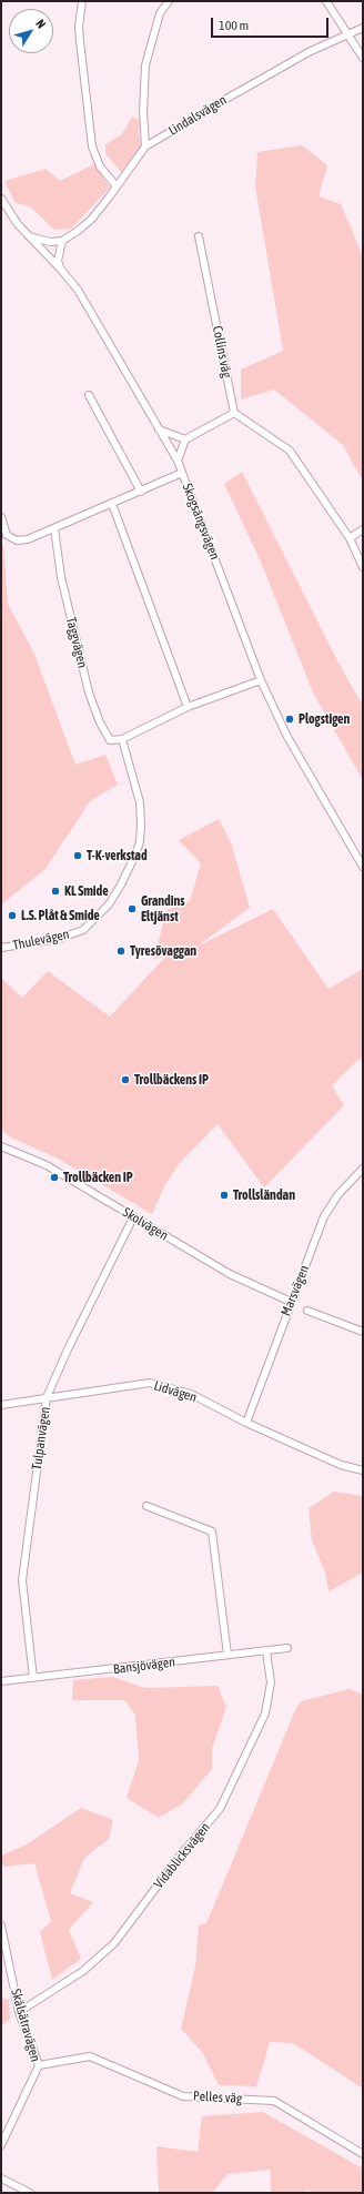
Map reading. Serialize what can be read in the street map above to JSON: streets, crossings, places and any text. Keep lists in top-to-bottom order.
{
  "streets": {
    "street": [
      "Lindalsvägen",
      "Collins väg",
      "Skogsängsvägen",
      "Taggvägen",
      "Thulevägen",
      "Skolvägen",
      "Marsvägen",
      "Lidvägen",
      "Tulpanvägen",
      "Bansjövägen",
      "Vidablicksvägen",
      "Skälsätravägen",
      "Pelles väg"
    ]
  },
  "crossings": [
    ["Taggvägen", "Thulevägen"],
    ["Skolvägen", "Marsvägen"],
    ["Skolvägen", "Tulpanvägen"],
    ["Marsvägen", "Lidvägen"],
    ["Lidvägen", "Tulpanvägen"],
    ["Tulpanvägen", "Bansjövägen"],
    ["Bansjövägen", "Vidablicksvägen"],
    ["Vidablicksvägen", "Skälsätravägen"],
    ["Skälsätravägen", "Pelles väg"]
  ],
  "places": [
    "Plogstigen",
    "T-K-verkstad",
    "KL Smide",
    "Grandins Eltjänst",
    "L.S. Plåt & Smide",
    "Tyresövaggan",
    "Trollbäckens IP",
    "Trollbäcken IP",
    "Trollsländan"
  ],
  "scale_bar": "100 m",
  "north": "top right"
}
